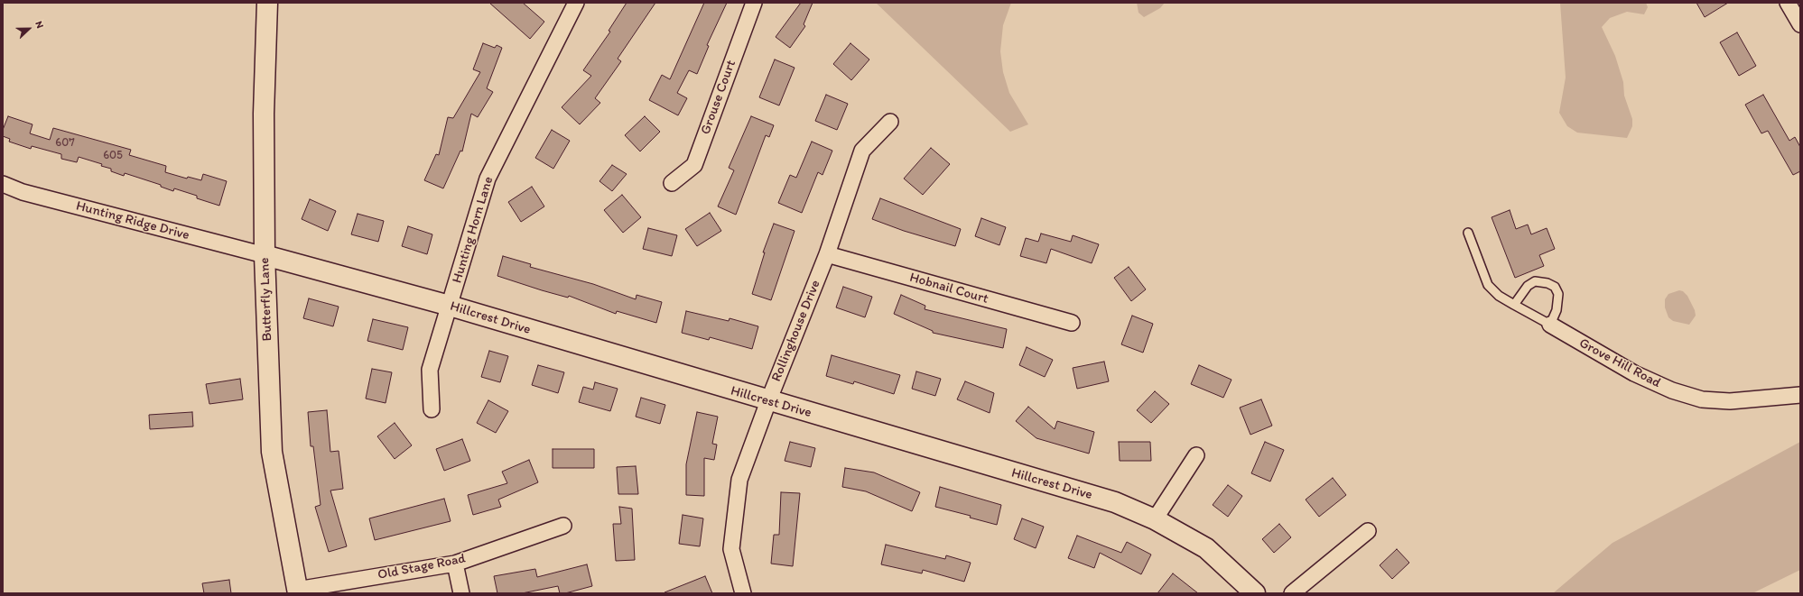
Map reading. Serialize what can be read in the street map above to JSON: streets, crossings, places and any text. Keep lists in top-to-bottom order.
{
  "streets": {
    "street": [
      "Grouse Court",
      "Hunting Ridge Drive",
      "Hunting Horn Lane",
      "Hobnail Court",
      "Butterfly Lane",
      "Hillcrest Drive",
      "Rollinghouse Drive",
      "Grove Hill Road",
      "Old Stage Road"
    ]
  },
  "crossings": [
    ["Hunting Ridge Drive", "Butterfly Lane"],
    ["Hunting Ridge Drive", "Hillcrest Drive"],
    ["Hunting Horn Lane", "Hillcrest Drive"],
    ["Hobnail Court", "Rollinghouse Drive"],
    ["Butterfly Lane", "Hillcrest Drive"],
    ["Butterfly Lane", "Old Stage Road"],
    ["Hillcrest Drive", "Rollinghouse Drive"]
  ],
  "house_numbers": ["607", "605"],
  "north": "right"
}
